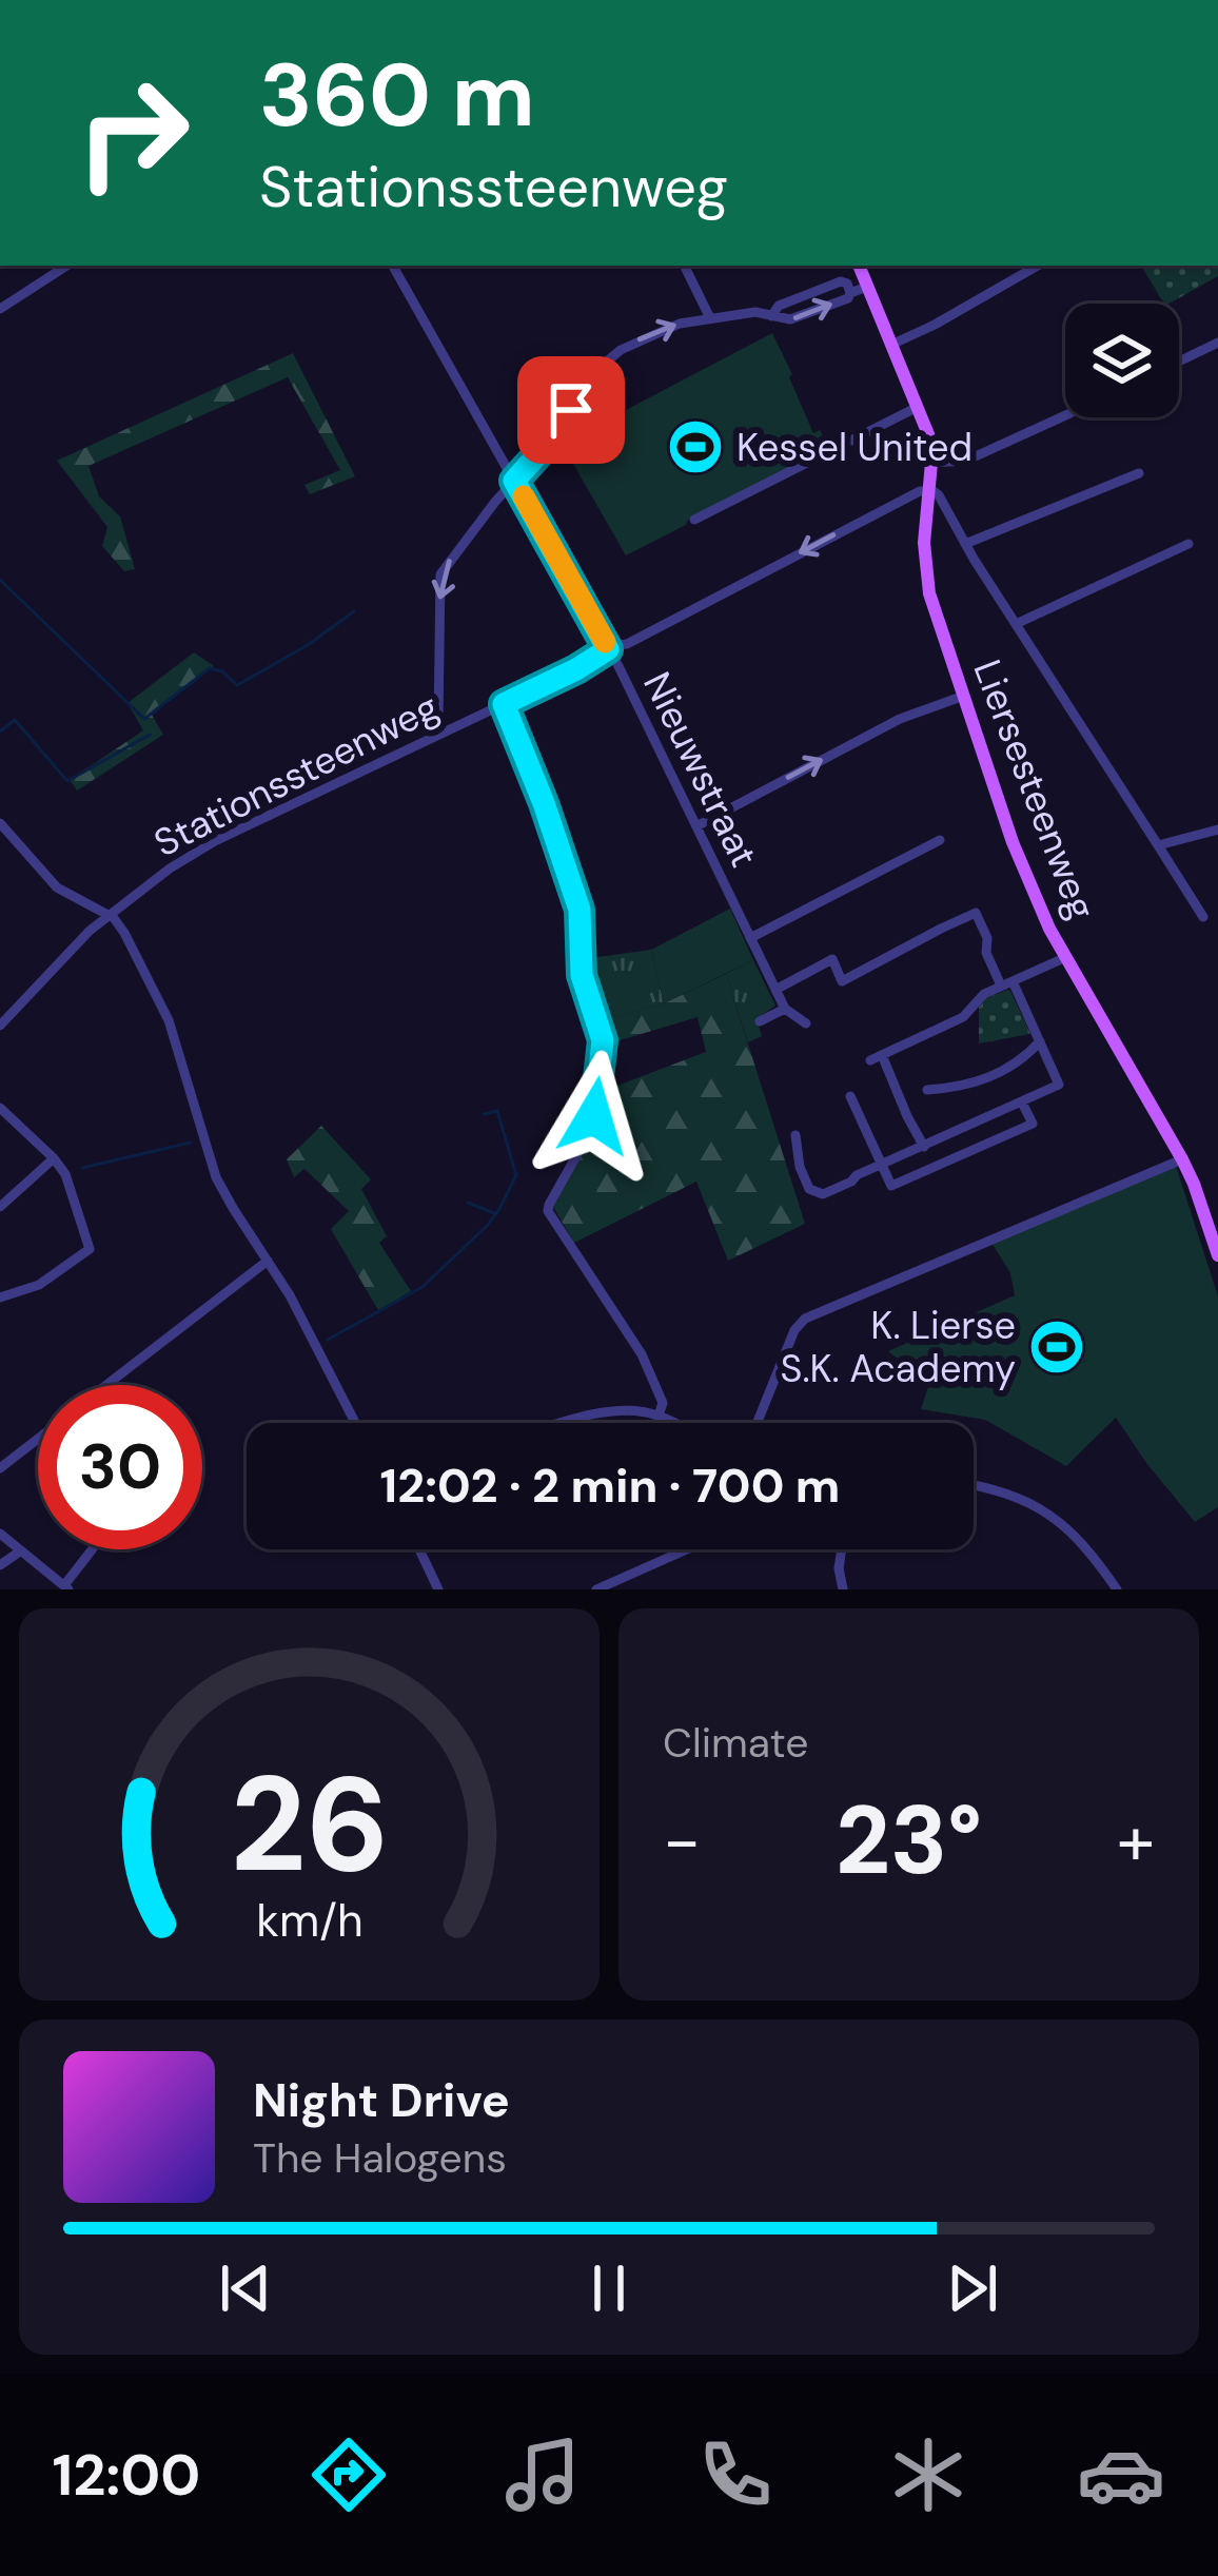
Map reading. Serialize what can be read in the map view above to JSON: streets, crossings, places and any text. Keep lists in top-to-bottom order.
{
  "streets": {
    "main road": ["Liersesteenweg"],
    "street": ["Nieuwstraat", "Stationssteenweg"]
  },
  "crossings": [
    ["Nieuwstraat", "Stationssteenweg"],
    ["Stationssteenweg", "Liersesteenweg"]
  ],
  "places": {
    "sports": ["Kessel United", "K. Lierse S.K. Academy"]
  },
  "page": {
    "turn": ["360 m", "Stationssteenweg"],
    "limit": "30",
    "trip": "12:02 · 2 min · 700 m",
    "tile": "Climate",
    "heat": ["−", "23°", "+"],
    "song": ["Night Drive", "The Halogens"],
    "tabs": "12:00",
    "gauge": ["26", "km/h"]
  }
}
